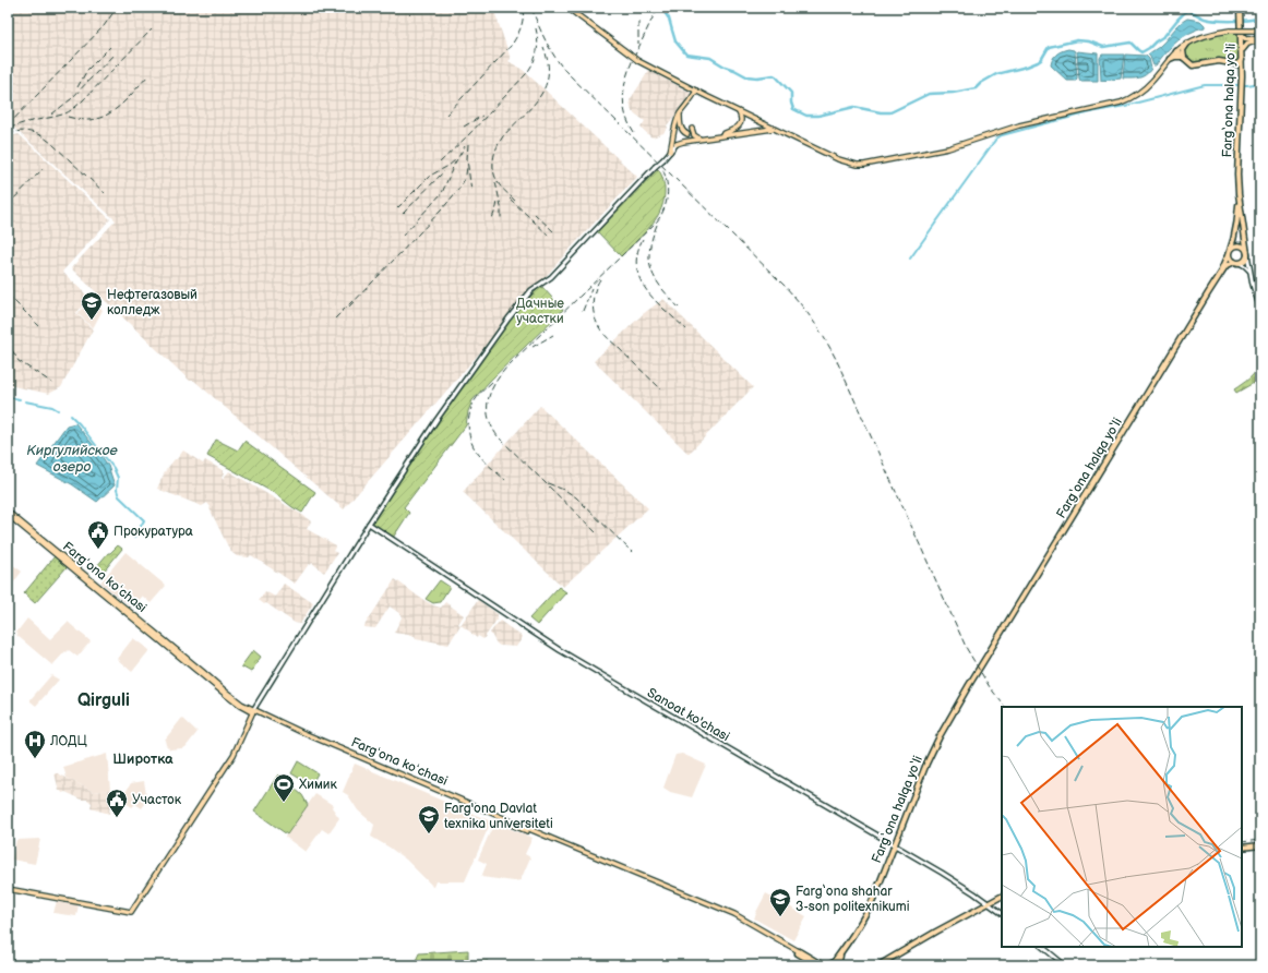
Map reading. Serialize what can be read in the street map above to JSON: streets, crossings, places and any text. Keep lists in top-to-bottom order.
{
  "streets": {
    "highway": ["Farg‘ona halqa yo‘li", "Fargʻona koʻchasi"],
    "main road": ["Sanoat ko'chasi"]
  },
  "crossings": [
    ["Farg‘ona halqa yo‘li", "Sanoat ko'chasi"]
  ],
  "districts": ["Qirguli", "Широтка"],
  "water": ["Киргулийское озеро"],
  "parks": ["Дачные участки"],
  "places": {
    "school or university": ["Нефтегазовый колледж", "Farg'ona Davlat texnika universiteti", "Farg‘ona shahar 3-son politexnikumi"],
    "public building": ["Прокуратура", "Участок"],
    "hospital": ["ЛОДЦ"],
    "sports": ["Химик"]
  }
}
